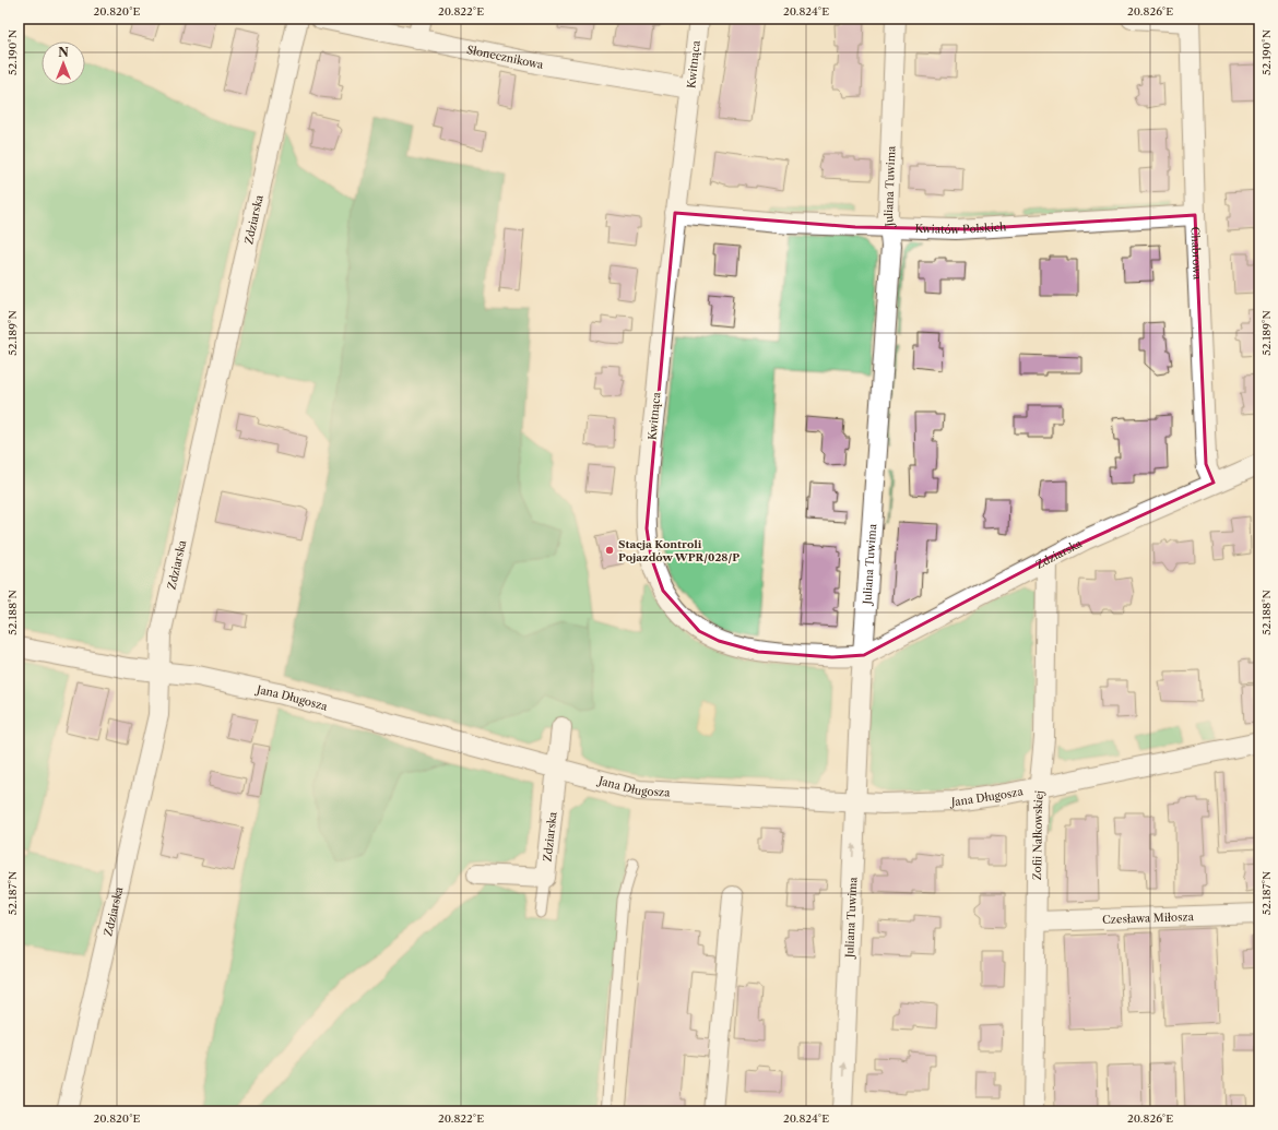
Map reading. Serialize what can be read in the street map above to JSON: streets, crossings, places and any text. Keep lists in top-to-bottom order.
{
  "streets": {
    "street": [
      "Słonecznikowa",
      "Kwitnąca",
      "Juliana Tuwima",
      "Zdziarska",
      "Kwiatów Polskich",
      "Chabrowa",
      "Jana Długosza",
      "Zofii Nałkowskiej",
      "Czesława Miłosza"
    ]
  },
  "crossings": [
    ["Słonecznikowa", "Kwitnąca"],
    ["Kwitnąca", "Juliana Tuwima"],
    ["Kwitnąca", "Zdziarska"],
    ["Kwitnąca", "Kwiatów Polskich"],
    ["Juliana Tuwima", "Zdziarska"],
    ["Juliana Tuwima", "Kwiatów Polskich"],
    ["Juliana Tuwima", "Jana Długosza"],
    ["Zdziarska", "Chabrowa"],
    ["Zdziarska", "Jana Długosza"],
    ["Zdziarska", "Zofii Nałkowskiej"],
    ["Kwiatów Polskich", "Chabrowa"],
    ["Jana Długosza", "Zofii Nałkowskiej"],
    ["Zofii Nałkowskiej", "Czesława Miłosza"]
  ],
  "places": ["Stacja Kontroli Pojazdów WPR/028/P"],
  "north": "top",
  "coordinates": [
    "20.820°E",
    "20.822°E",
    "20.824°E",
    "20.826°E",
    "52.190°N",
    "52.189°N",
    "52.188°N",
    "52.187°N"
  ]
}
